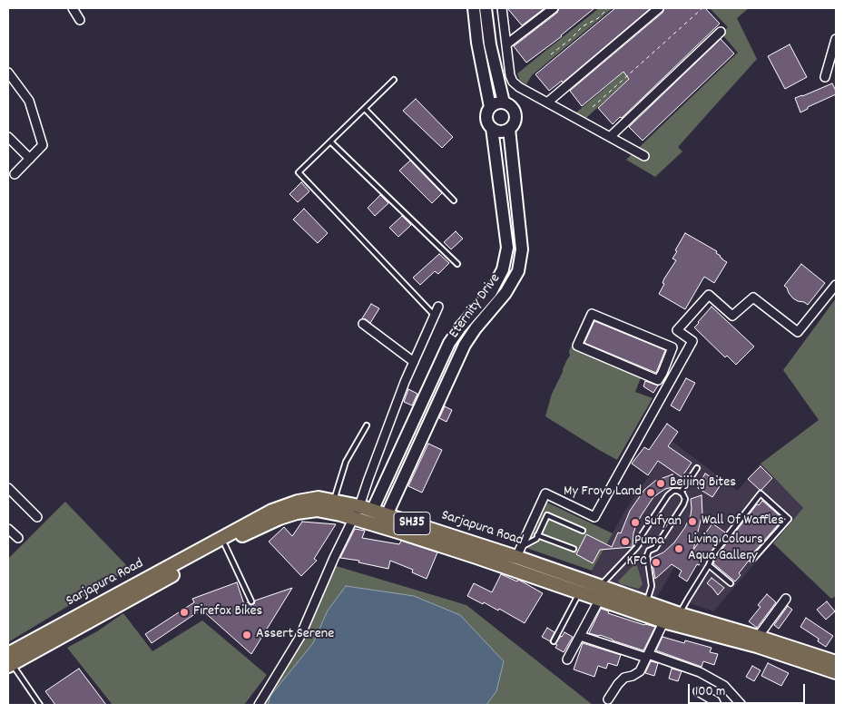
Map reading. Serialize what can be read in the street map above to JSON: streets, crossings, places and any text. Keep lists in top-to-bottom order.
{
  "streets": {
    "main road": ["SH35", "Sarjapura Road"],
    "street": ["Eternity Drive"]
  },
  "crossings": [
    ["Eternity Drive", "Sarjapura Road"]
  ],
  "places": [
    "Beijing Bites",
    "My Froyo Land",
    "Wall Of Waffles",
    "Sufyan",
    "Puma",
    "Living Colours Aqua Gallery",
    "KFC",
    "Firefox Bikes",
    "Assert Serene"
  ],
  "scale_bar": "100 m"
}
